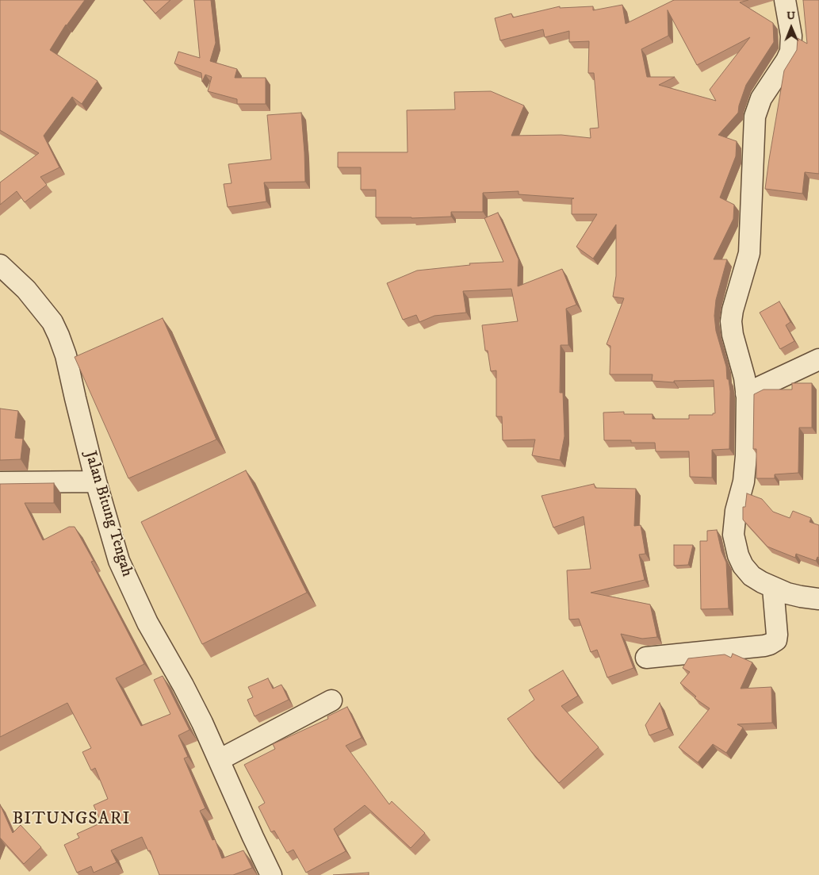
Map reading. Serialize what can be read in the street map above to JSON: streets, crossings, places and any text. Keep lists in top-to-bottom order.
{
  "streets": {
    "street": ["Jalan Bitung Tengah"]
  },
  "districts": ["BITUNGSARI"],
  "north": "top"
}
